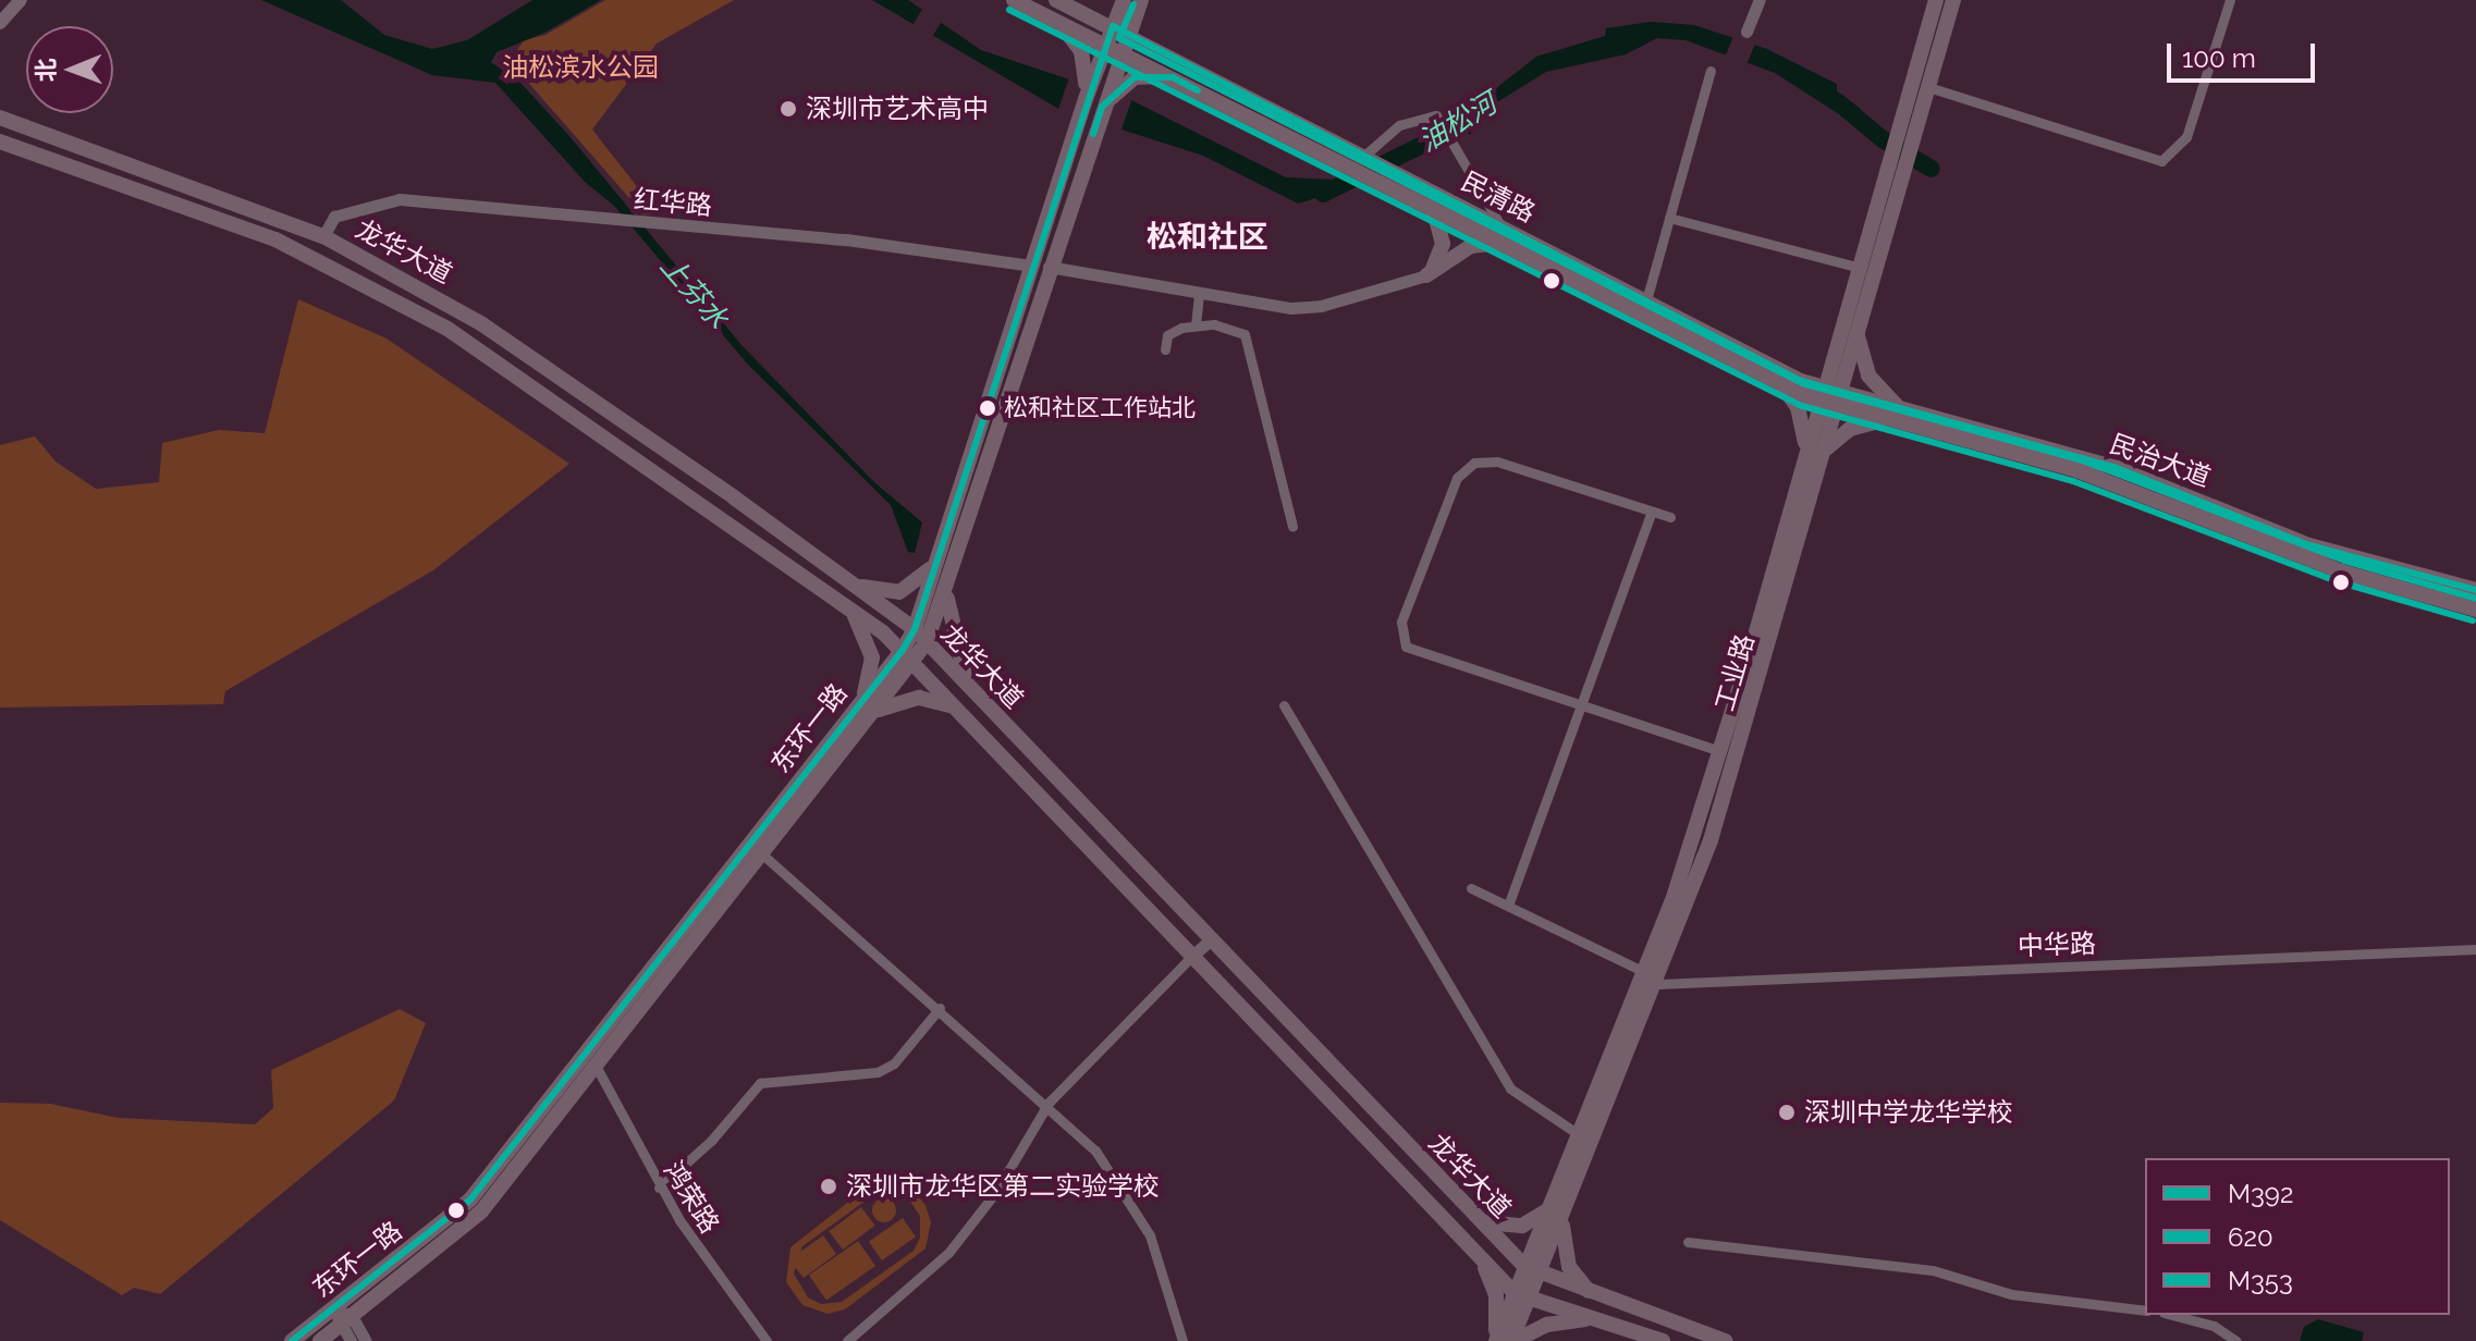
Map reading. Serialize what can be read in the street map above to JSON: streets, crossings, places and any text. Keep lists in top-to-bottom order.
{
  "streets": {
    "main road": [
      "民清路",
      "龙华大道",
      "民治大道",
      "工业路",
      "东环一路"
    ],
    "street": ["红华路", "中华路", "鸿荣路"]
  },
  "crossings": [
    ["民清路", "民治大道"],
    ["民清路", "工业路"],
    ["民清路", "东环一路"],
    ["红华路", "龙华大道"],
    ["红华路", "东环一路"],
    ["龙华大道", "工业路"],
    ["龙华大道", "东环一路"],
    ["民治大道", "工业路"],
    ["工业路", "中华路"],
    ["东环一路", "鸿荣路"]
  ],
  "districts": ["松和社区"],
  "water": ["油松河", "上芬水"],
  "parks": ["油松滨水公园"],
  "places": [
    "深圳市艺术高中",
    "松和社区工作站北",
    "深圳中学龙华学校",
    "深圳市龙华区第二实验学校"
  ],
  "lines": ["transit line M353", "transit line 620", "transit line M392"],
  "legend": ["M392", "620", "M353"],
  "scale_bar": "100 m",
  "north": "left"
}
